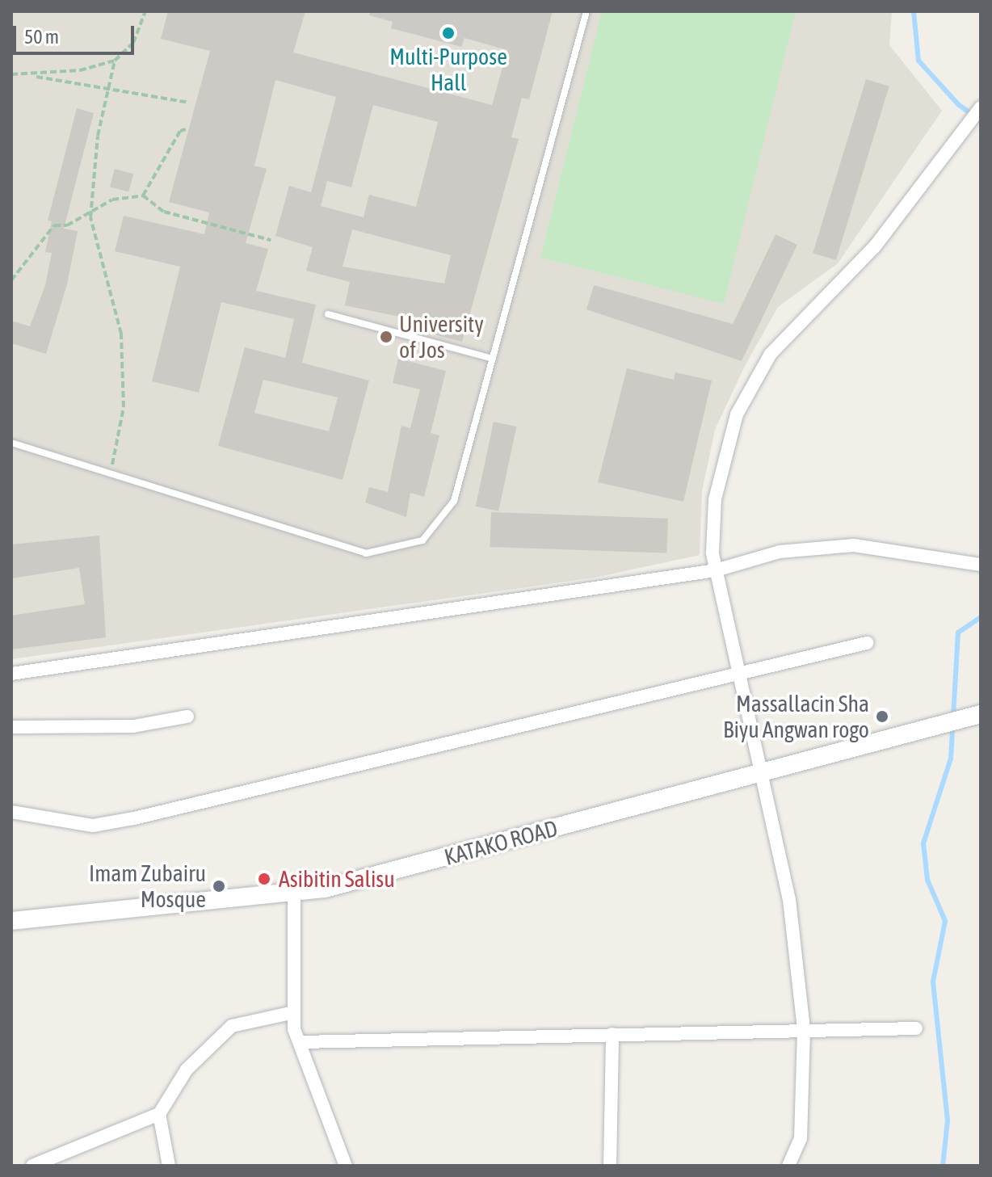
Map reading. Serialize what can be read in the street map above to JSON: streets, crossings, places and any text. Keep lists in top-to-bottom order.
{
  "streets": {
    "street": ["KATAKO ROAD"]
  },
  "places": [
    "Multi-Purpose Hall",
    "University of Jos",
    "Massallacin Sha Biyu Angwan rogo",
    "Asibitin Salisu",
    "Imam Zubairu Mosque"
  ],
  "scale_bar": "50 m"
}
